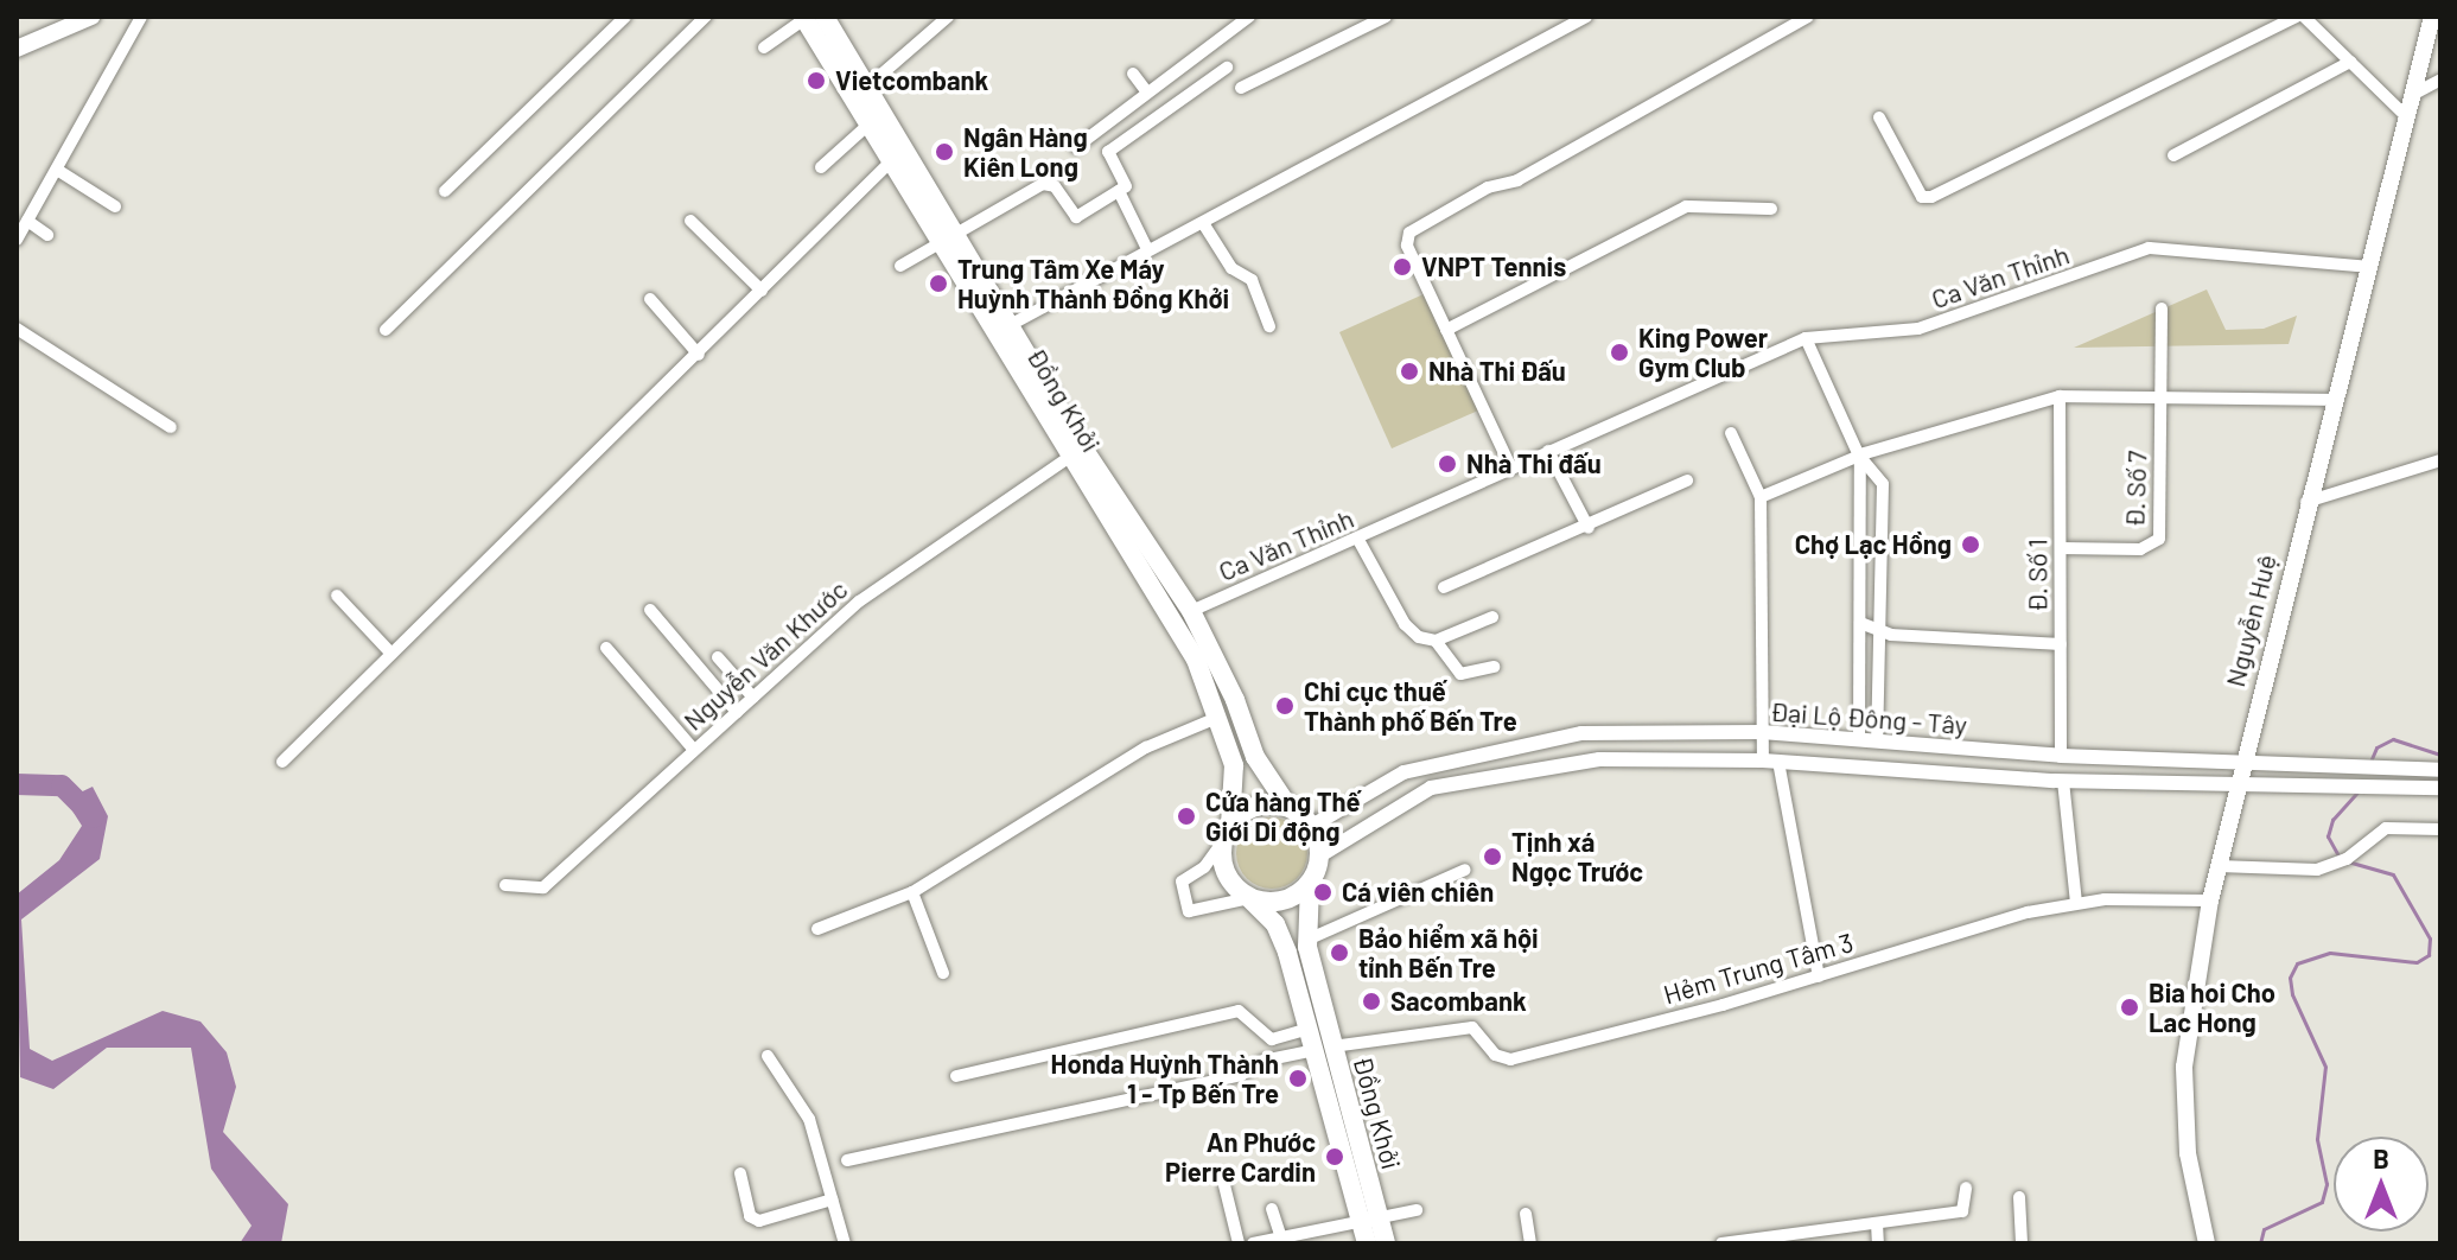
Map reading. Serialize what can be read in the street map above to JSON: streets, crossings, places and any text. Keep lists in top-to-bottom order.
{
  "streets": {
    "main road": ["Đồng Khởi", "Nguyễn Huệ"],
    "street": [
      "Ca Văn Thỉnh",
      "Đ. Số 7",
      "Đ. Số 1",
      "Nguyễn Văn Khước",
      "Đại Lộ Đông - Tây",
      "Hẻm Trung Tâm 3"
    ]
  },
  "crossings": [
    ["Ca Văn Thỉnh", "Đồng Khởi"],
    ["Ca Văn Thỉnh", "Nguyễn Huệ"],
    ["Đồng Khởi", "Nguyễn Văn Khước"],
    ["Đồng Khởi", "Đại Lộ Đông - Tây"],
    ["Đồng Khởi", "Hẻm Trung Tâm 3"],
    ["Đ. Số 7", "Đ. Số 1"],
    ["Đ. Số 1", "Đại Lộ Đông - Tây"],
    ["Nguyễn Huệ", "Đại Lộ Đông - Tây"],
    ["Nguyễn Huệ", "Hẻm Trung Tâm 3"]
  ],
  "places": [
    "Vietcombank",
    "Ngân Hàng Kiên Long",
    "VNPT Tennis",
    "Trung Tâm Xe Máy Huỳnh Thành Đồng Khởi",
    "King Power Gym Club",
    "Nhà Thi Đấu",
    "Nhà Thi đấu",
    "Chợ Lạc Hồng",
    "Chi cục thuế Thành phố Bến Tre",
    "Cửa hàng Thế Giới Di động",
    "Tịnh xá Ngọc Trước",
    "Cá viên chiên",
    "Bảo hiểm xã hội tỉnh Bến Tre",
    "Sacombank",
    "Bia hoi Cho Lac Hong",
    "Honda Huỳnh Thành 1 - Tp Bến Tre",
    "An Phước Pierre Cardin"
  ],
  "north": "top"
}
